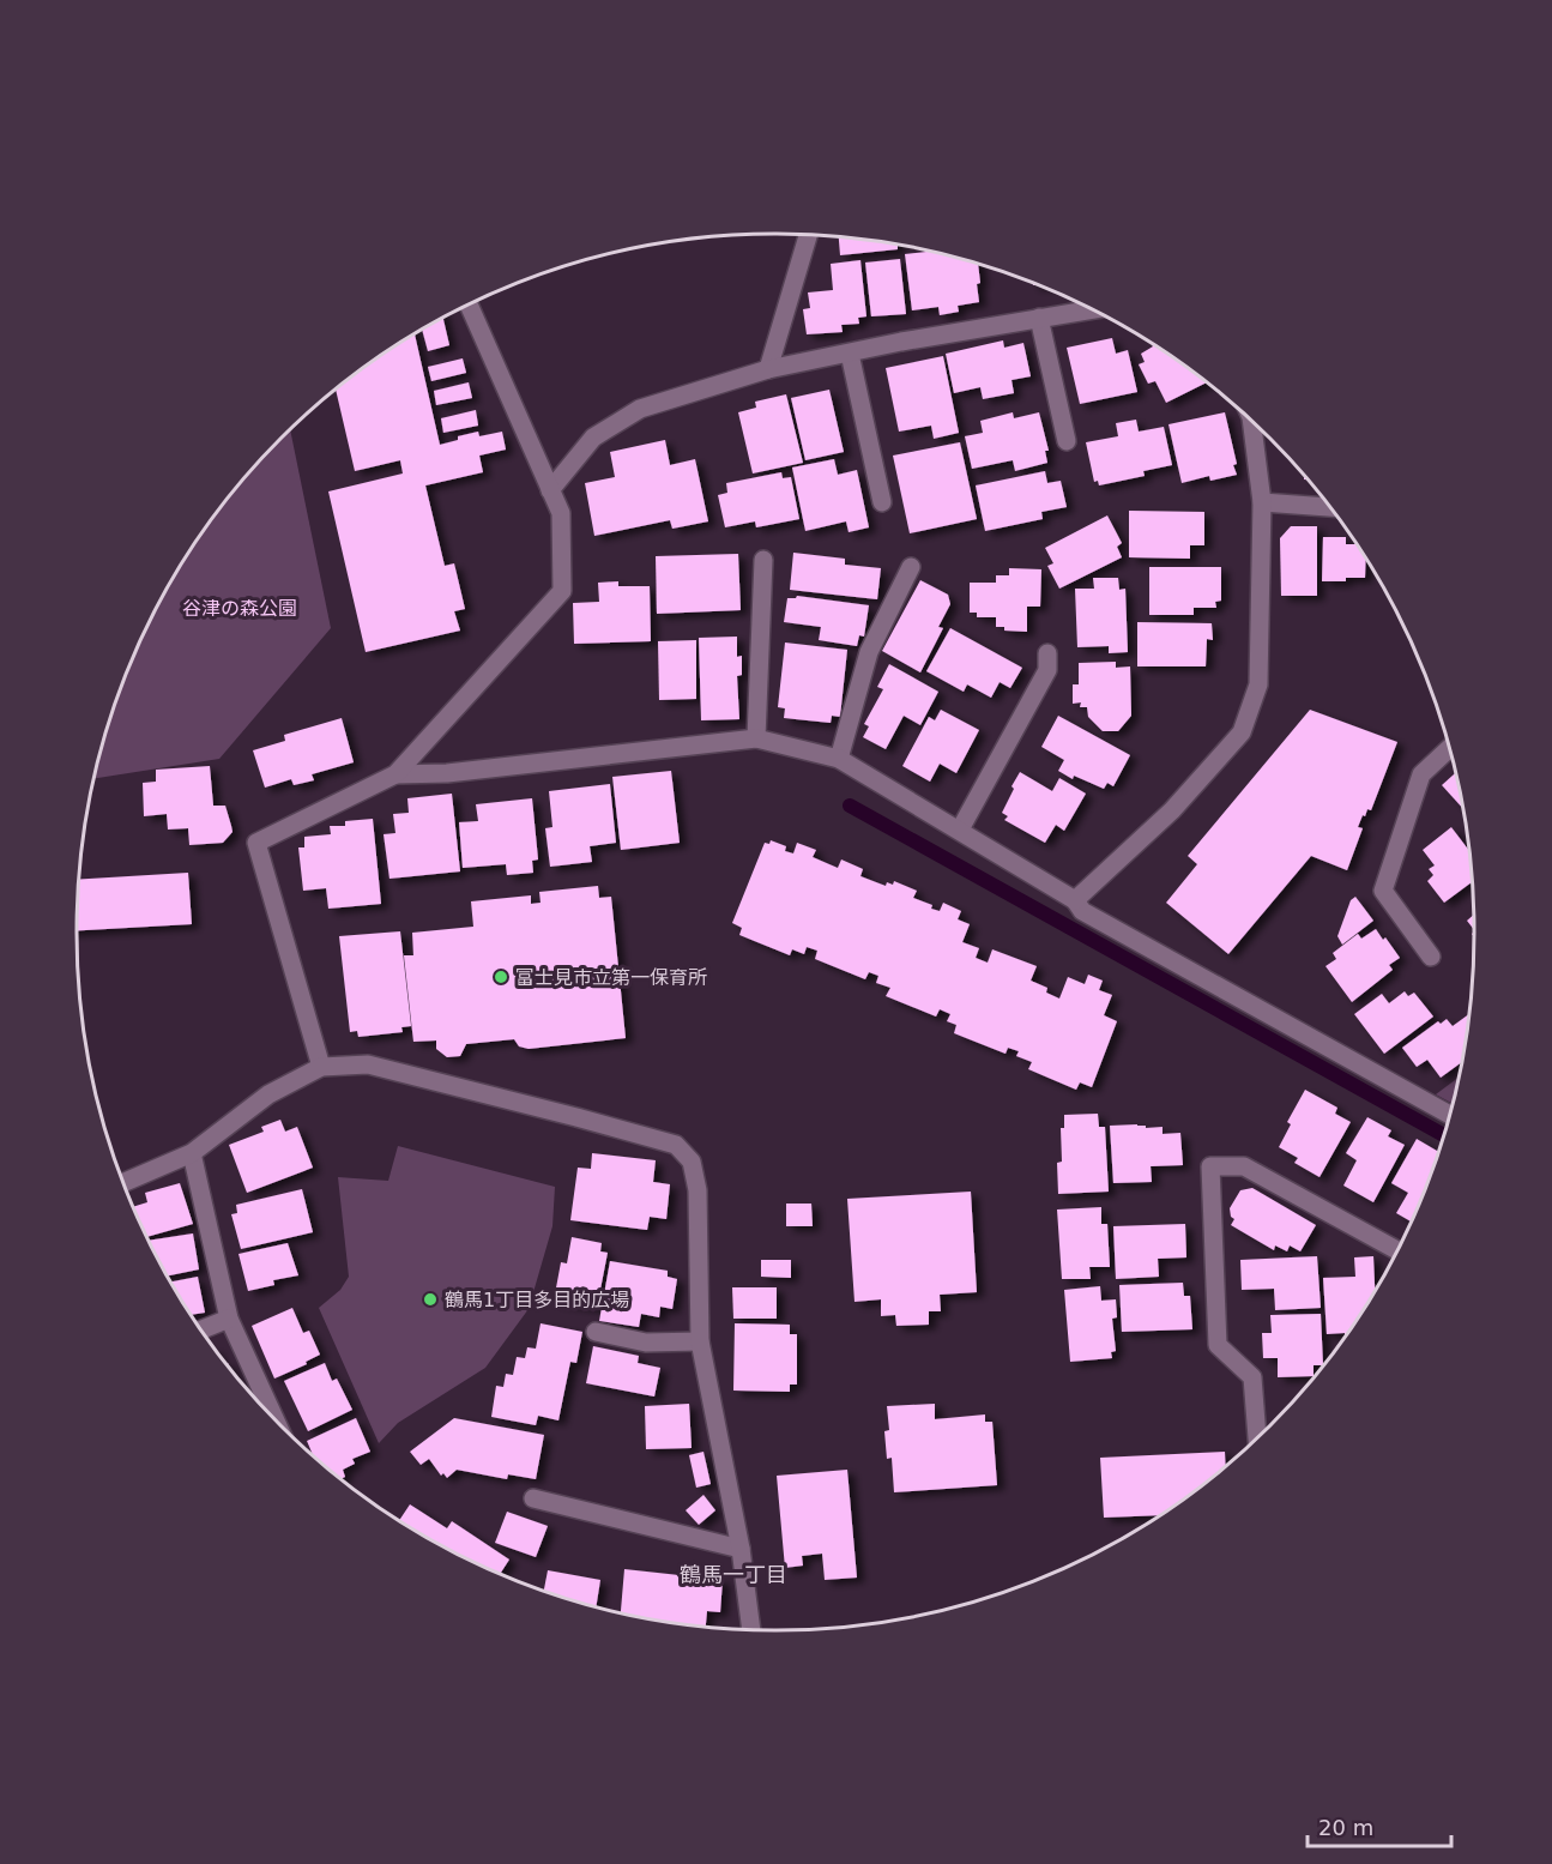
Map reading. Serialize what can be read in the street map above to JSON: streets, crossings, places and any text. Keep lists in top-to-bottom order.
{
  "districts": ["鶴馬一丁目"],
  "parks": ["谷津の森公園"],
  "places": ["富士見市立第一保育所", "鶴馬1丁目多目的広場"],
  "scale_bar": "20 m"
}
